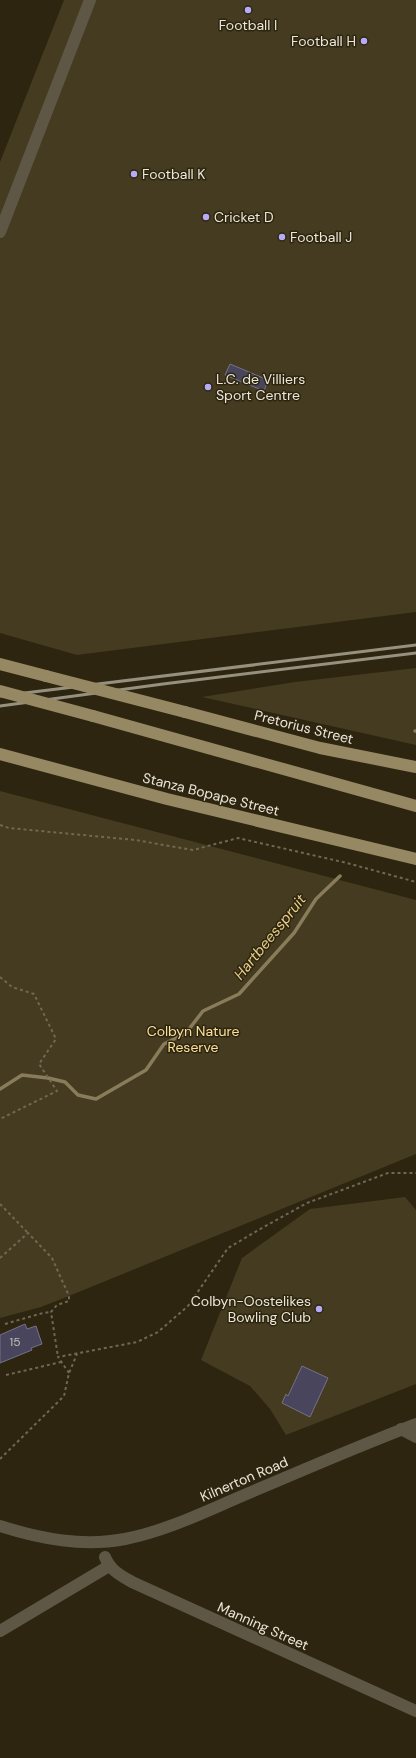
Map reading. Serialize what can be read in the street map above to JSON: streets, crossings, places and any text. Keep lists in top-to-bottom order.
{
  "streets": {
    "main road": ["Pretorius Street", "Stanza Bopape Street"],
    "street": ["Kilnerton Road", "Manning Street"]
  },
  "water": ["Hartbeesspruit"],
  "parks": ["Colbyn Nature Reserve"],
  "places": [
    "Football I",
    "Football H",
    "Football K",
    "Cricket D",
    "Football J",
    "L.C. de Villiers Sport Centre",
    "Colbyn-Oostelikes Bowling Club"
  ],
  "house_numbers": ["15"]
}
